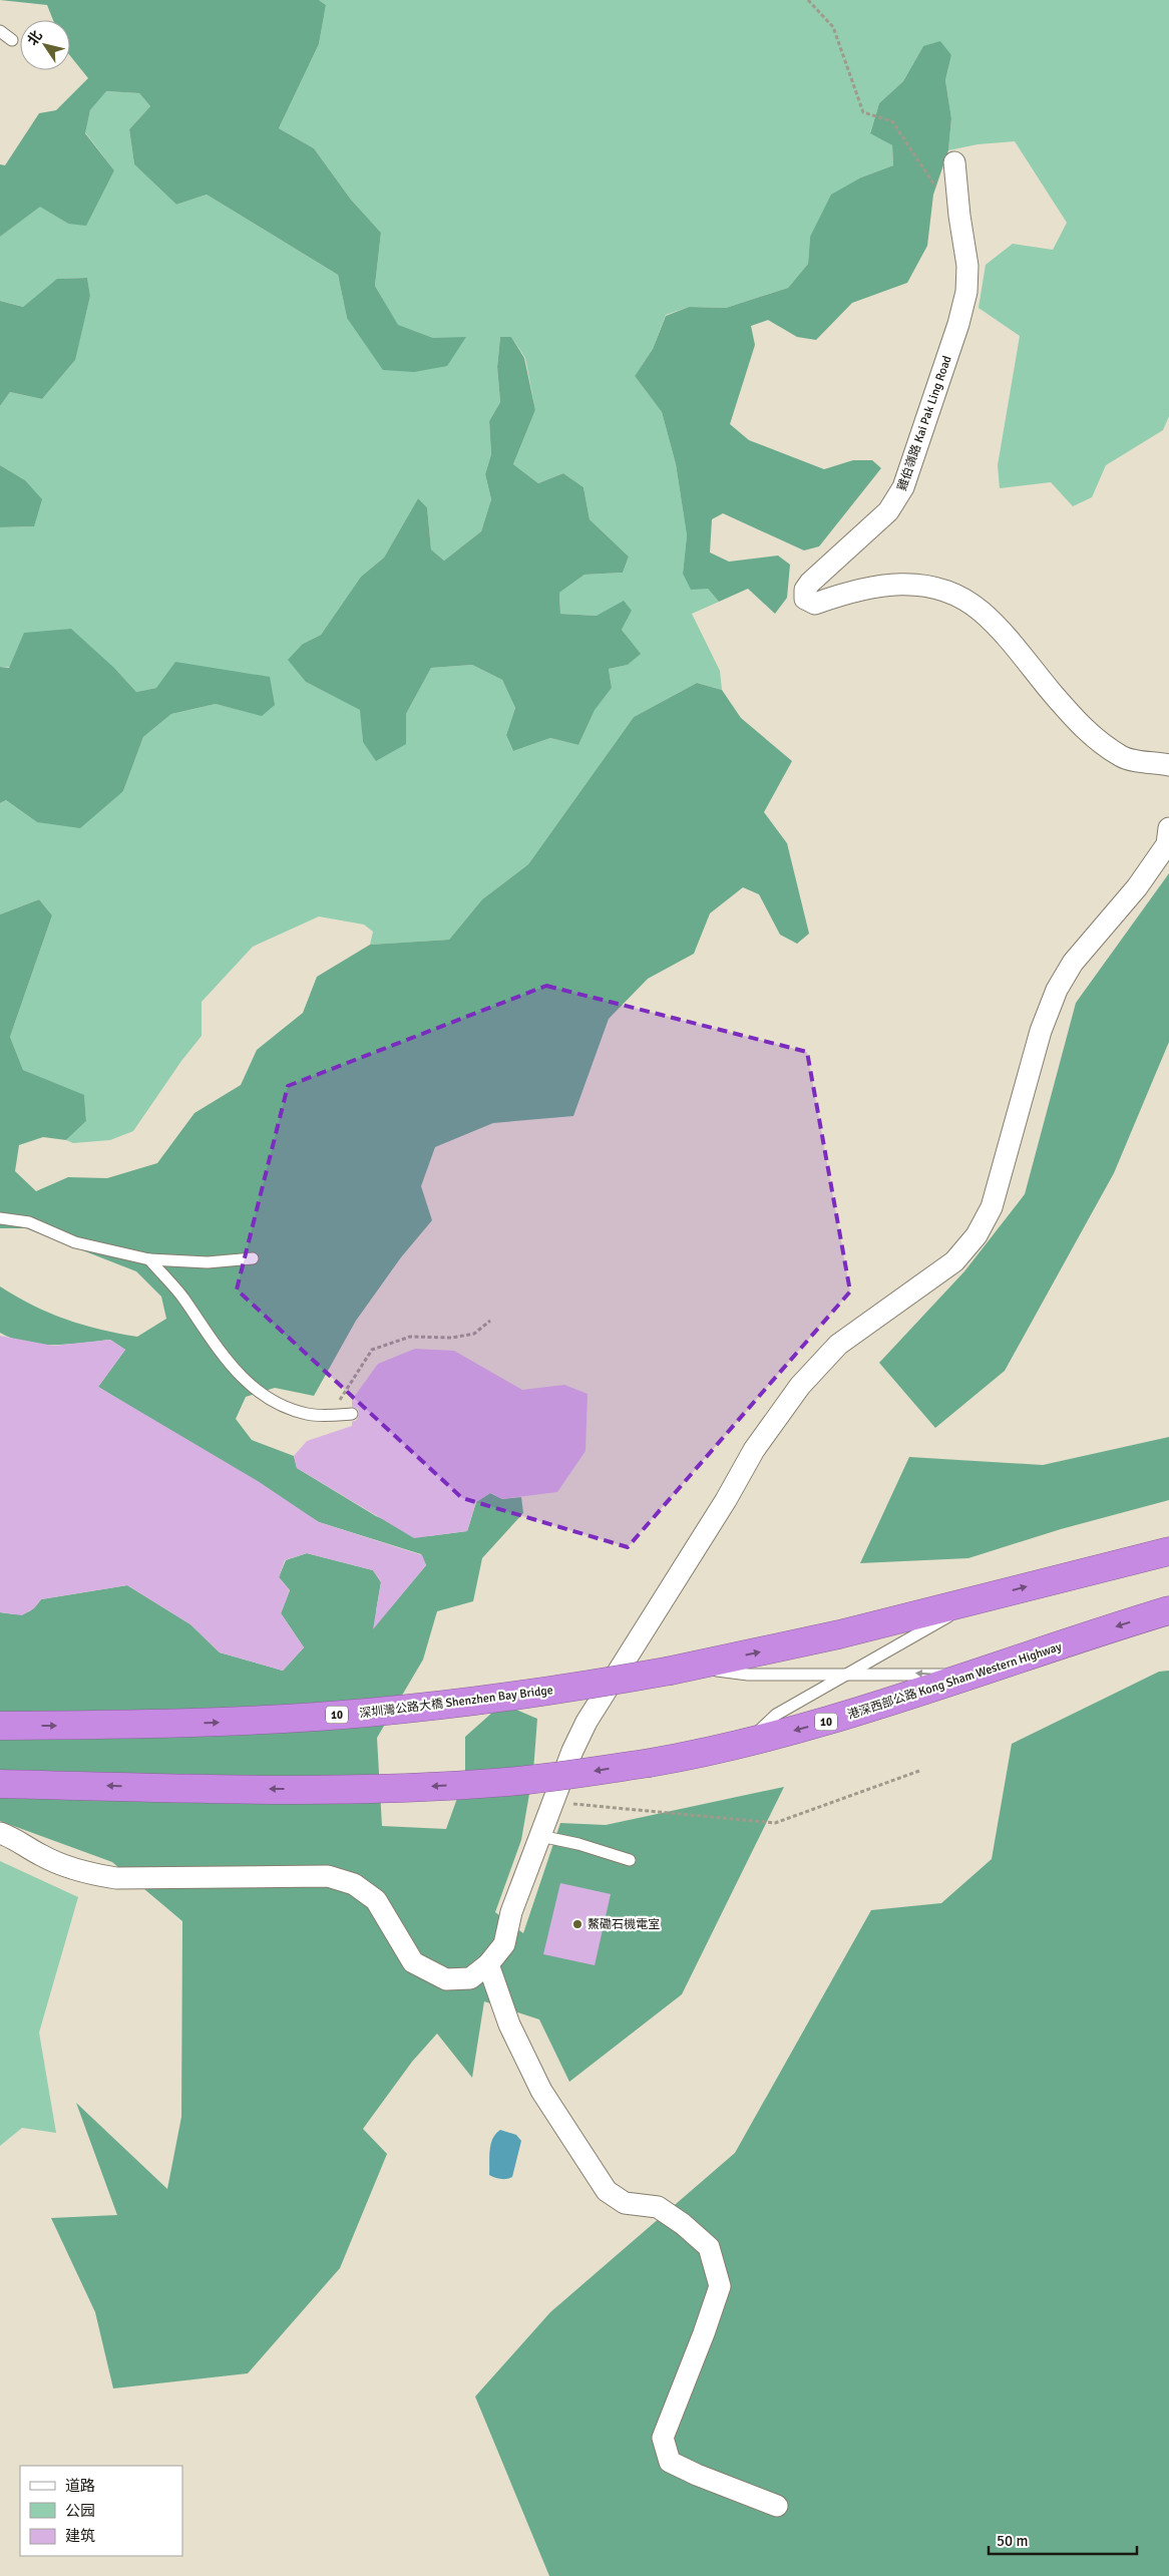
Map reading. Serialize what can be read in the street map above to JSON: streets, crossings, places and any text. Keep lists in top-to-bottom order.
{
  "streets": {
    "highway": ["港深西部公路 Kong Sham Western Highway", "深圳灣公路大橋 Shenzhen Bay Bridge", "10"],
    "street": ["雞伯嶺路 Kai Pak Ling Road"]
  },
  "crossings": [
    ["深圳灣公路大橋 Shenzhen Bay Bridge", "10"]
  ],
  "one_way": ["深圳灣公路大橋 Shenzhen Bay Bridge"],
  "places": ["鰲磡石機電室"],
  "legend": ["道路", "公园", "建筑"],
  "scale_bar": "50 m",
  "north": "top left"
}
